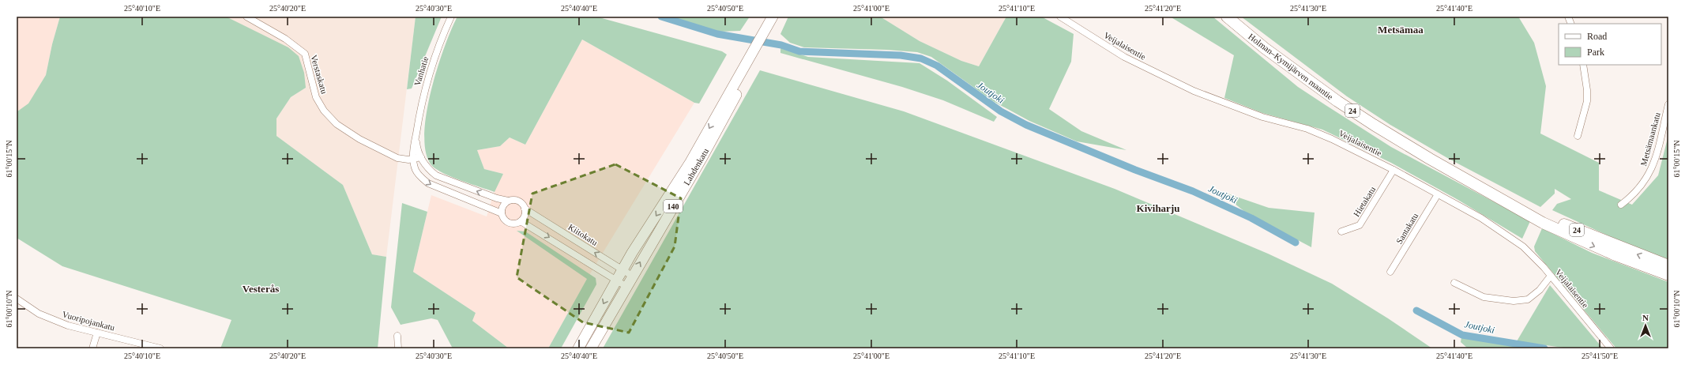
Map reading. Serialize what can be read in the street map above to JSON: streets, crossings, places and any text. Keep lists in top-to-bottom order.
{
  "streets": {
    "highway": ["Holman–Kymijärven maantie", "24"],
    "main road": ["Lahdenkatu", "140"],
    "street": [
      "Veijalaisentie",
      "Vanhatie",
      "Verstaskatu",
      "Metsämaankatu",
      "Hietakatu",
      "Santakatu",
      "Kiitokatu",
      "Vuoripojankatu"
    ]
  },
  "crossings": [
    ["Veijalaisentie", "Hietakatu"],
    ["Veijalaisentie", "Santakatu"],
    ["Vanhatie", "Verstaskatu"],
    ["Lahdenkatu", "Kiitokatu"]
  ],
  "districts": ["Metsämaa", "Kiviharju", "Vesterås"],
  "water": ["Joutjoki"],
  "legend": ["Road", "Park"],
  "north": "top",
  "coordinates": [
    "25°40'10\"E",
    "25°40'20\"E",
    "25°40'30\"E",
    "25°40'40\"E",
    "25°40'50\"E",
    "25°41'00\"E",
    "25°41'10\"E",
    "25°41'20\"E",
    "25°41'30\"E",
    "25°41'40\"E",
    "61°00'15\"N",
    "61°00'10\"N",
    "25°41'50\"E"
  ]
}
